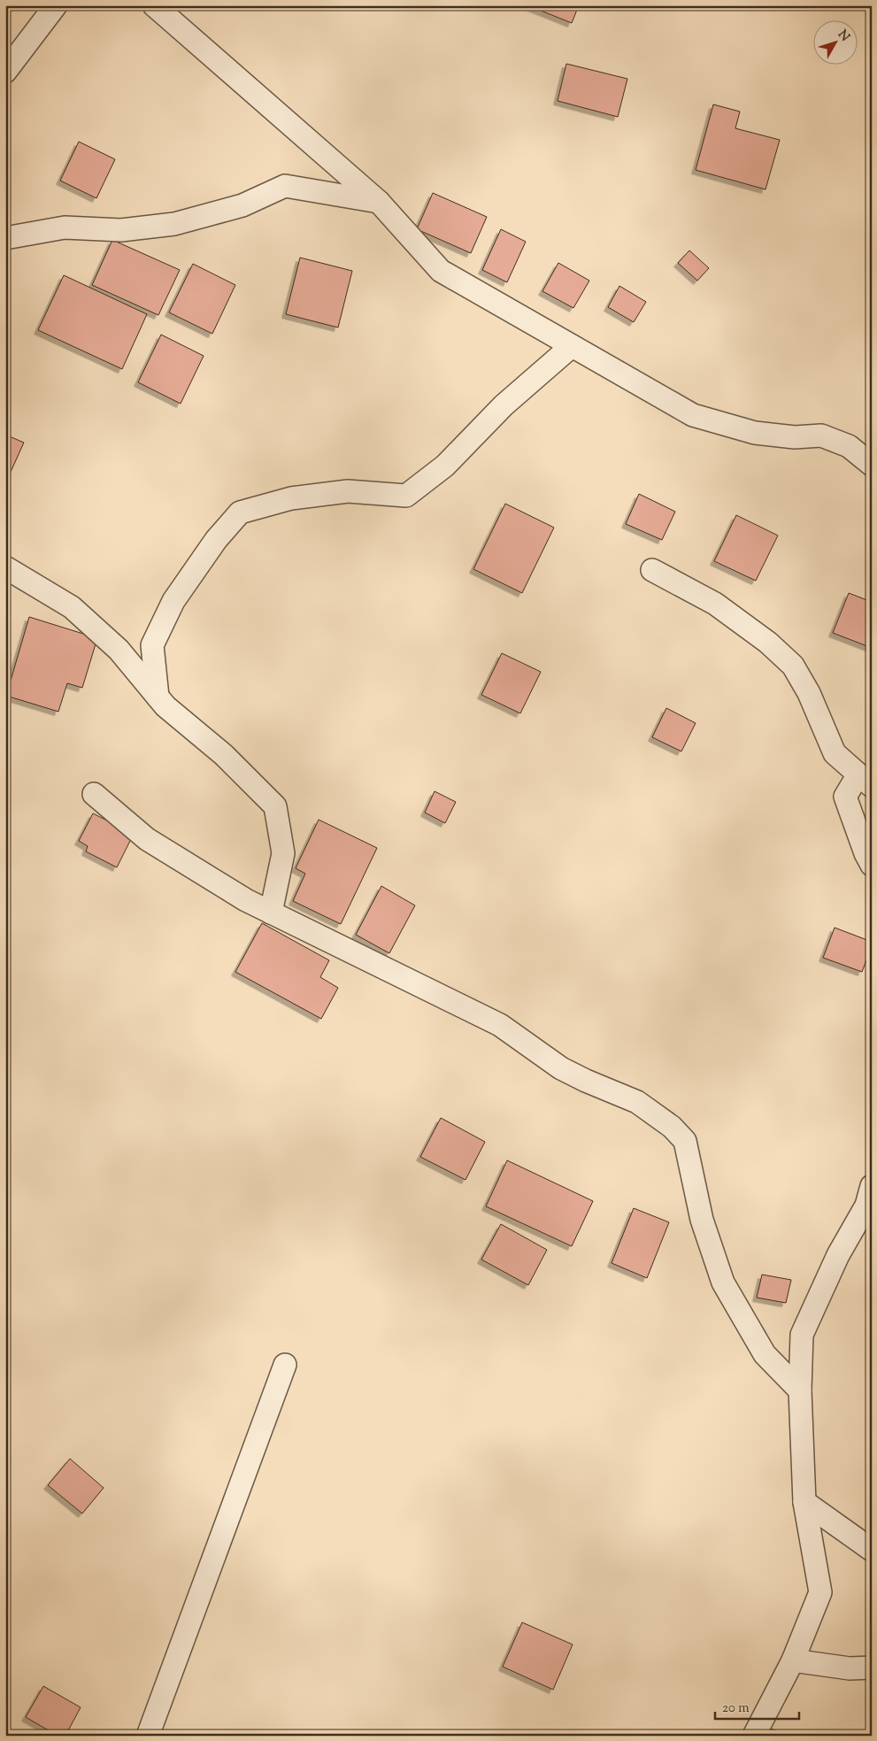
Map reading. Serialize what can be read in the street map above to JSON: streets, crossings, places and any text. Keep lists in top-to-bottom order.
{
  "scale_bar": "20 m",
  "north": "top right"
}
